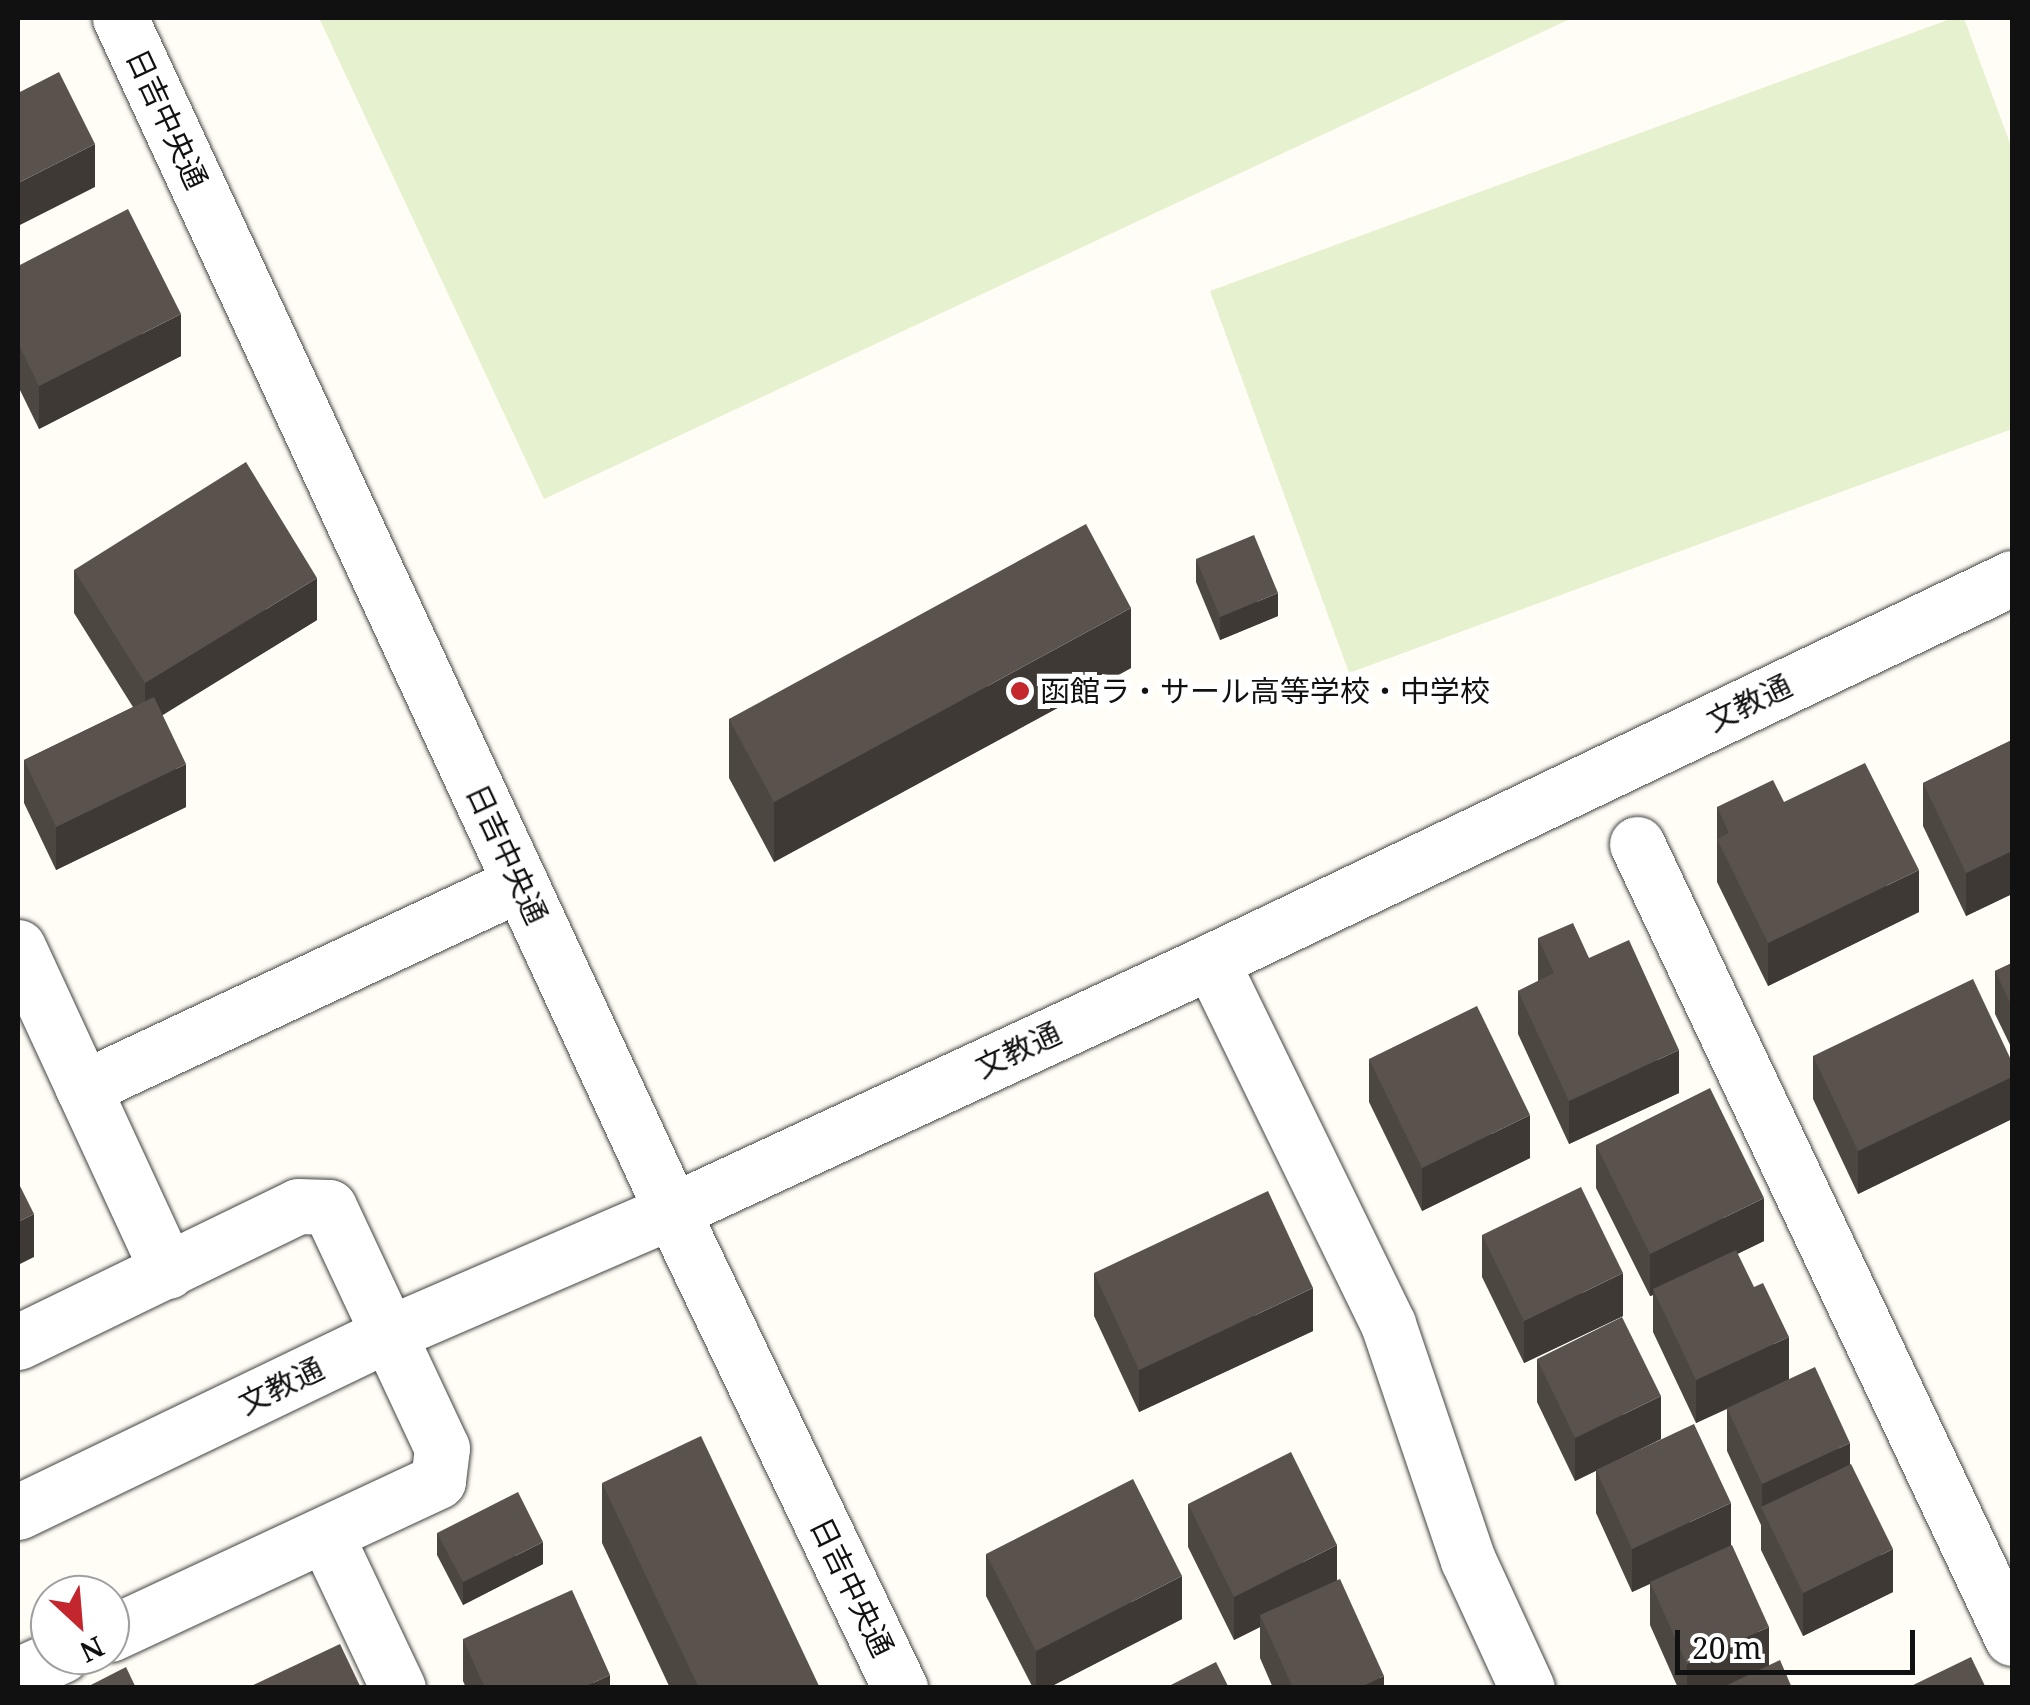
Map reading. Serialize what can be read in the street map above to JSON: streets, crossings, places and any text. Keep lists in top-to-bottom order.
{
  "streets": {
    "street": ["日吉中央通", "文教通"]
  },
  "crossings": [
    ["日吉中央通", "文教通"]
  ],
  "places": ["函館ラ・サール高等学校・中学校"],
  "scale_bar": "20 m",
  "north": "bottom right"
}
